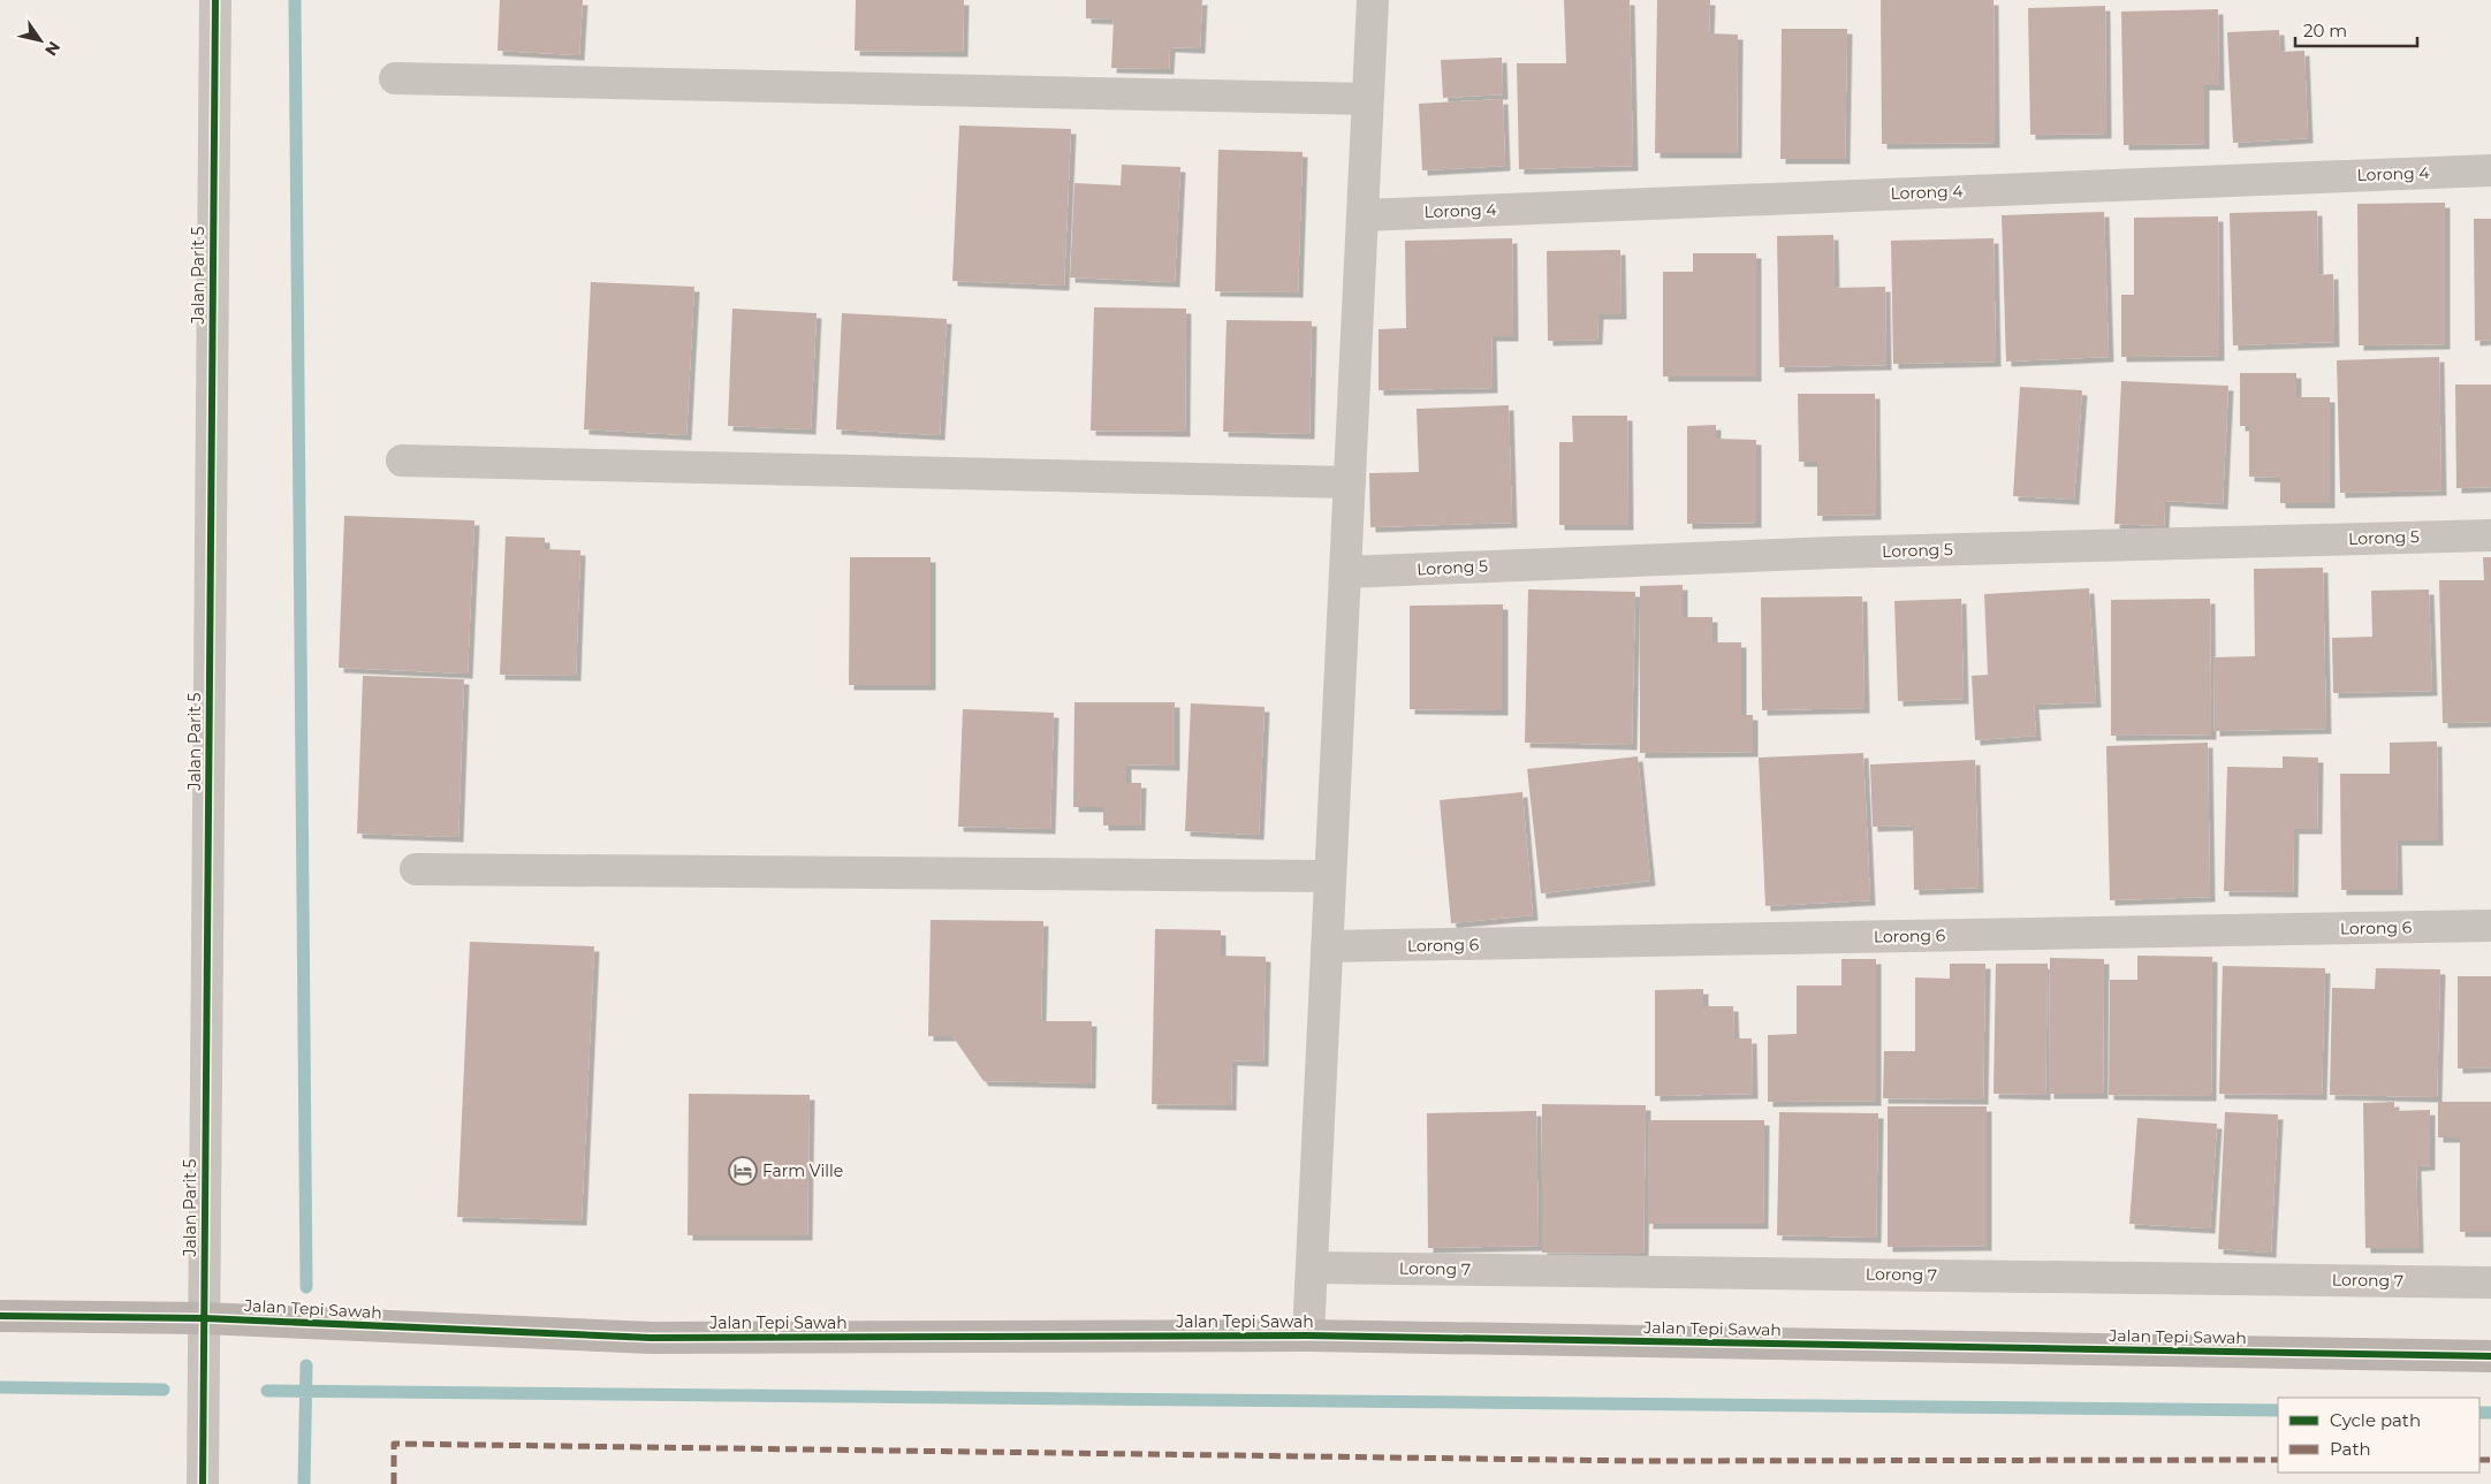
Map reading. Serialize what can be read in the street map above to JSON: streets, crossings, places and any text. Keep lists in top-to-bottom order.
{
  "streets": {
    "street": [
      "Lorong 4",
      "Jalan Parit 5",
      "Lorong 5",
      "Lorong 6",
      "Lorong 7",
      "Jalan Tepi Sawah"
    ]
  },
  "crossings": [
    ["Jalan Parit 5", "Jalan Tepi Sawah"]
  ],
  "places": {
    "hotel": ["Farm Ville"]
  },
  "legend": ["Cycle path", "Path"],
  "scale_bar": "20 m",
  "north": "bottom right"
}
